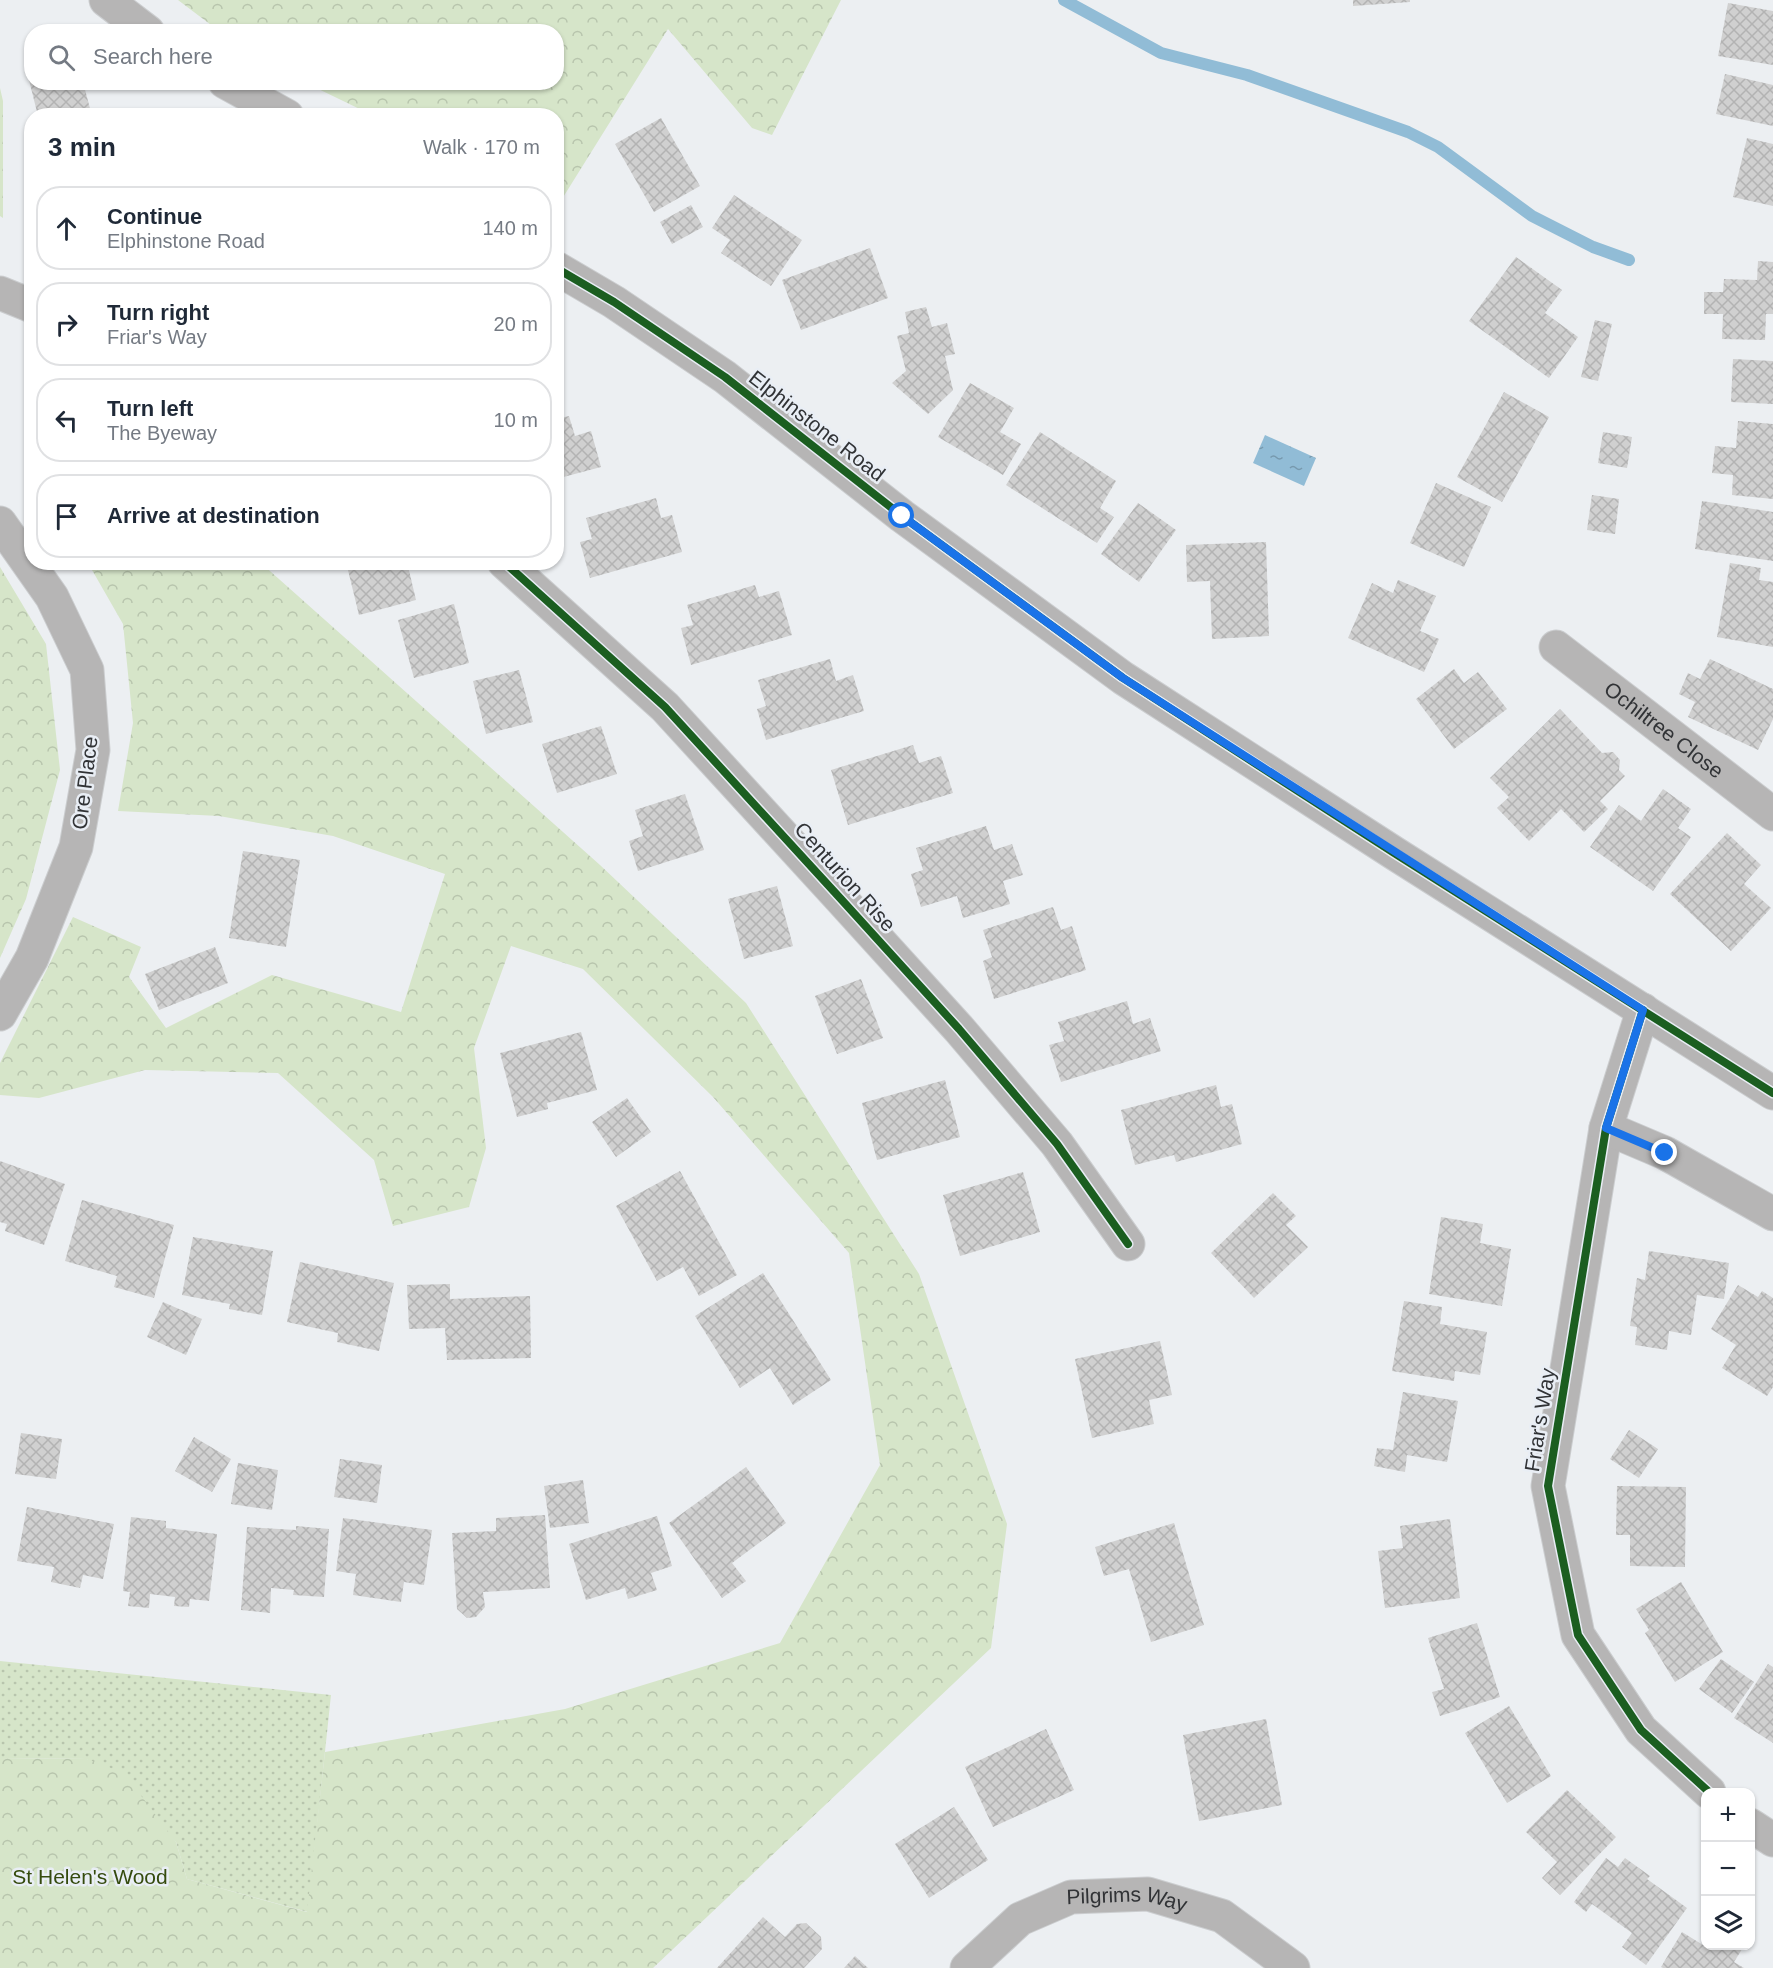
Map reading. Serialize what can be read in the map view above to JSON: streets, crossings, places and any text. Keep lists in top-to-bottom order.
{
  "streets": {
    "street": [
      "Elphinstone Road",
      "Ochiltree Close",
      "Ore Place",
      "Centurion Rise",
      "Friar's Way",
      "Pilgrims Way"
    ]
  },
  "crossings": [
    ["Elphinstone Road", "Friar's Way"]
  ],
  "parks": ["St Helen's Wood"],
  "page": {
    "search": "Search here",
    "heading": ["3 min", "Walk · 170 m"],
    "list": [
      ["Continue", "Elphinstone Road", "140 m"],
      ["Turn right", "Friar's Way", "20 m"],
      ["Turn left", "The Byeway", "10 m"],
      "Arrive at destination"
    ],
    "map_buttons": ["+", "−"]
  }
}
